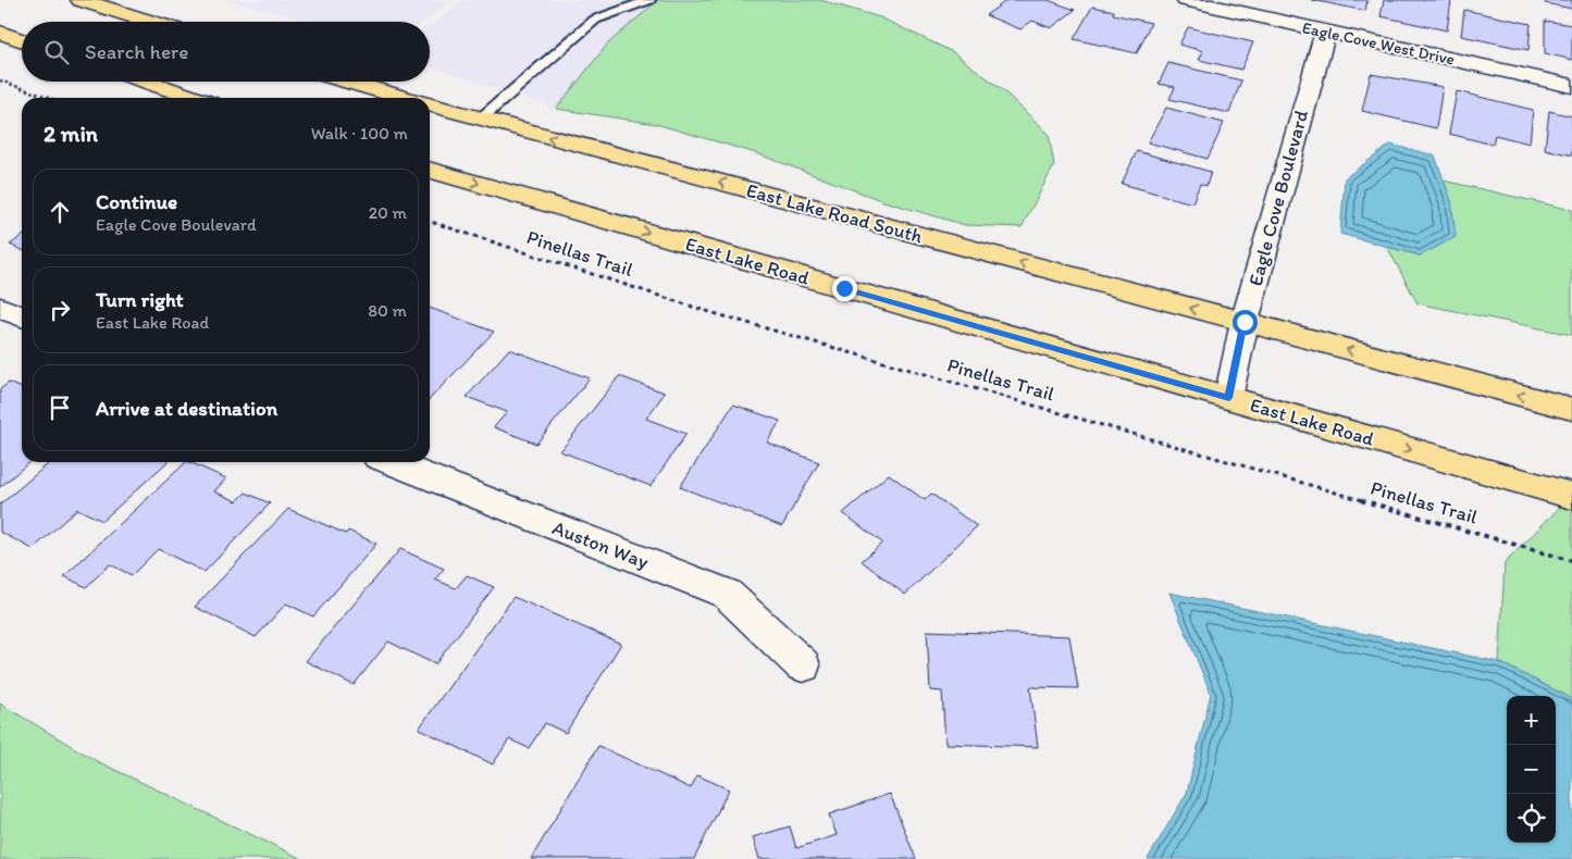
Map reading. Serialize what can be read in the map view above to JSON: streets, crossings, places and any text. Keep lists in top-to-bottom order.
{
  "streets": {
    "main road": ["East Lake Road South", "East Lake Road"],
    "street": ["Eagle Cove West Drive", "Eagle Cove Boulevard", "Auston Way"],
    "path": ["Pinellas Trail"]
  },
  "crossings": [
    ["Eagle Cove West Drive", "Eagle Cove Boulevard"],
    ["Eagle Cove Boulevard", "East Lake Road South"],
    ["Eagle Cove Boulevard", "East Lake Road"]
  ],
  "one_way": ["East Lake Road South", "East Lake Road"],
  "page": {
    "search": "Search here",
    "heading": ["2 min", "Walk · 100 m"],
    "list": [
      ["Continue", "Eagle Cove Boulevard", "20 m"],
      ["Turn right", "East Lake Road", "80 m"],
      "Arrive at destination"
    ],
    "map_buttons": ["+", "−"]
  }
}
